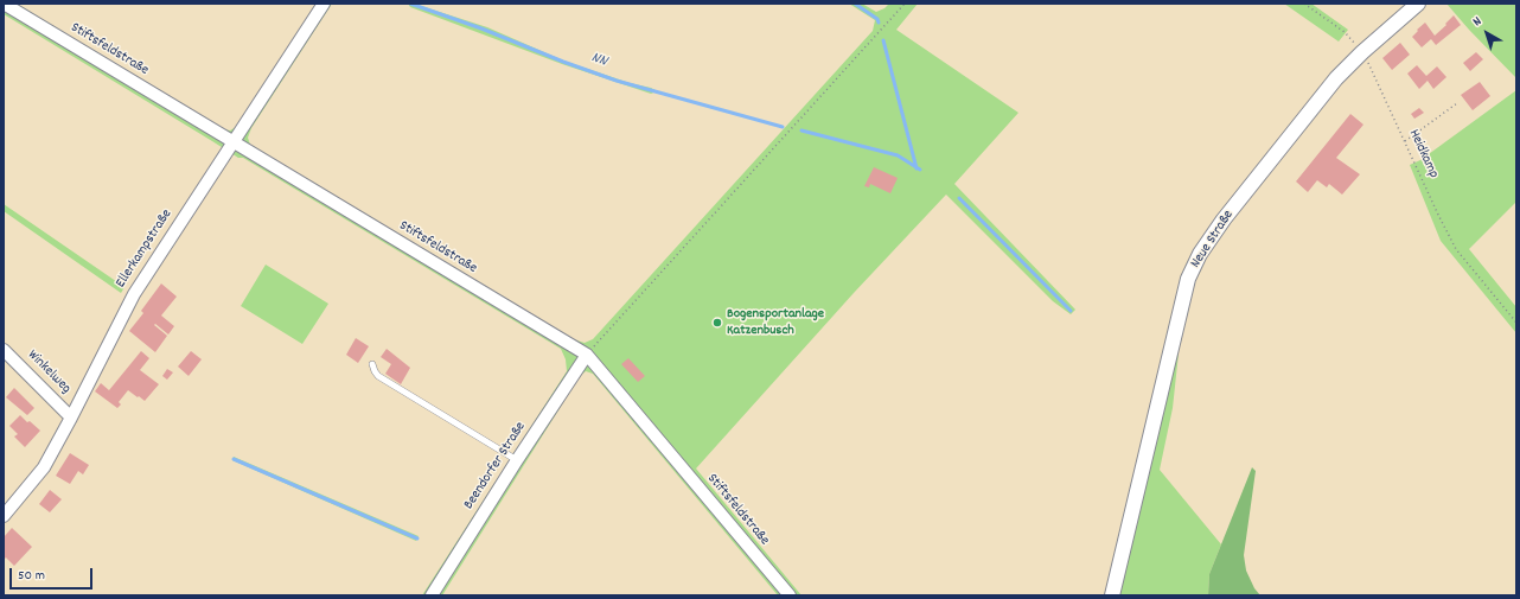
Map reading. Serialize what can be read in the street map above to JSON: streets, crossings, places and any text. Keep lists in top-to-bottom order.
{
  "streets": {
    "street": [
      "Stiftsfeldstraße",
      "Neue Straße",
      "Ellerkampstraße",
      "Winkelweg",
      "Beendorfer Straße"
    ],
    "path": ["Heidkamp"]
  },
  "crossings": [
    ["Stiftsfeldstraße", "Ellerkampstraße"],
    ["Stiftsfeldstraße", "Beendorfer Straße"],
    ["Heidkamp", "Neue Straße"],
    ["Ellerkampstraße", "Winkelweg"]
  ],
  "water": ["NN"],
  "places": ["Bogensportanlage Katzenbusch"],
  "scale_bar": "50 m",
  "north": "top left"
}
